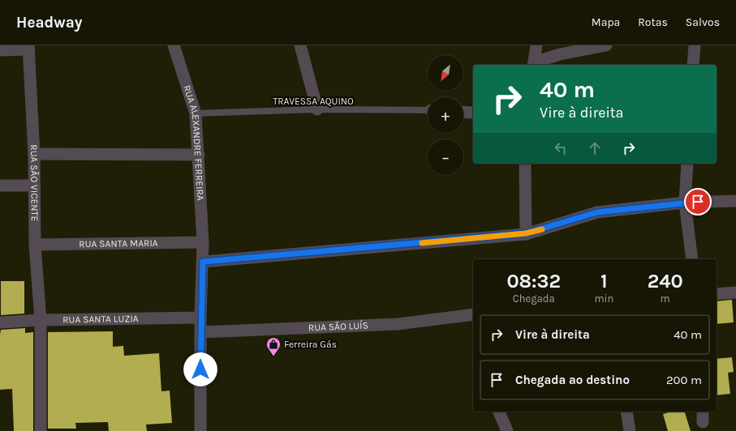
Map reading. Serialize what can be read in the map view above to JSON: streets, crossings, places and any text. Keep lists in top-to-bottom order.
{
  "streets": {
    "street": [
      "RUA ALEXANDRE FERREIRA",
      "RUA SÃO VICENTE",
      "RUA SANTA MARIA",
      "RUA SANTA LUZIA",
      "RUA SÃO LUÍS"
    ],
    "lane": ["TRAVESSA AQUINO"]
  },
  "crossings": [
    ["TRAVESSA AQUINO", "RUA ALEXANDRE FERREIRA"],
    ["RUA ALEXANDRE FERREIRA", "RUA SANTA MARIA"],
    ["RUA ALEXANDRE FERREIRA", "RUA SANTA LUZIA"],
    ["RUA ALEXANDRE FERREIRA", "RUA SÃO LUÍS"],
    ["RUA SÃO VICENTE", "RUA SANTA MARIA"],
    ["RUA SÃO VICENTE", "RUA SANTA LUZIA"]
  ],
  "places": {
    "shop": ["Ferreira Gás"]
  },
  "north": "bottom left",
  "page": {
    "header": "Headway",
    "nav": ["Mapa", "Rotas", "Salvos"],
    "map_buttons": ["+", "−"],
    "turn": ["40 m", "Vire à direita"],
    "eta": [
      "08:32",
      "Chegada",
      "1",
      "min",
      "240",
      "m"
    ],
    "list": [
      {
        "name": "Vire à direita",
        "value": "40 m"
      },
      {
        "name": "Chegada ao destino",
        "value": "200 m"
      }
    ]
  }
}
